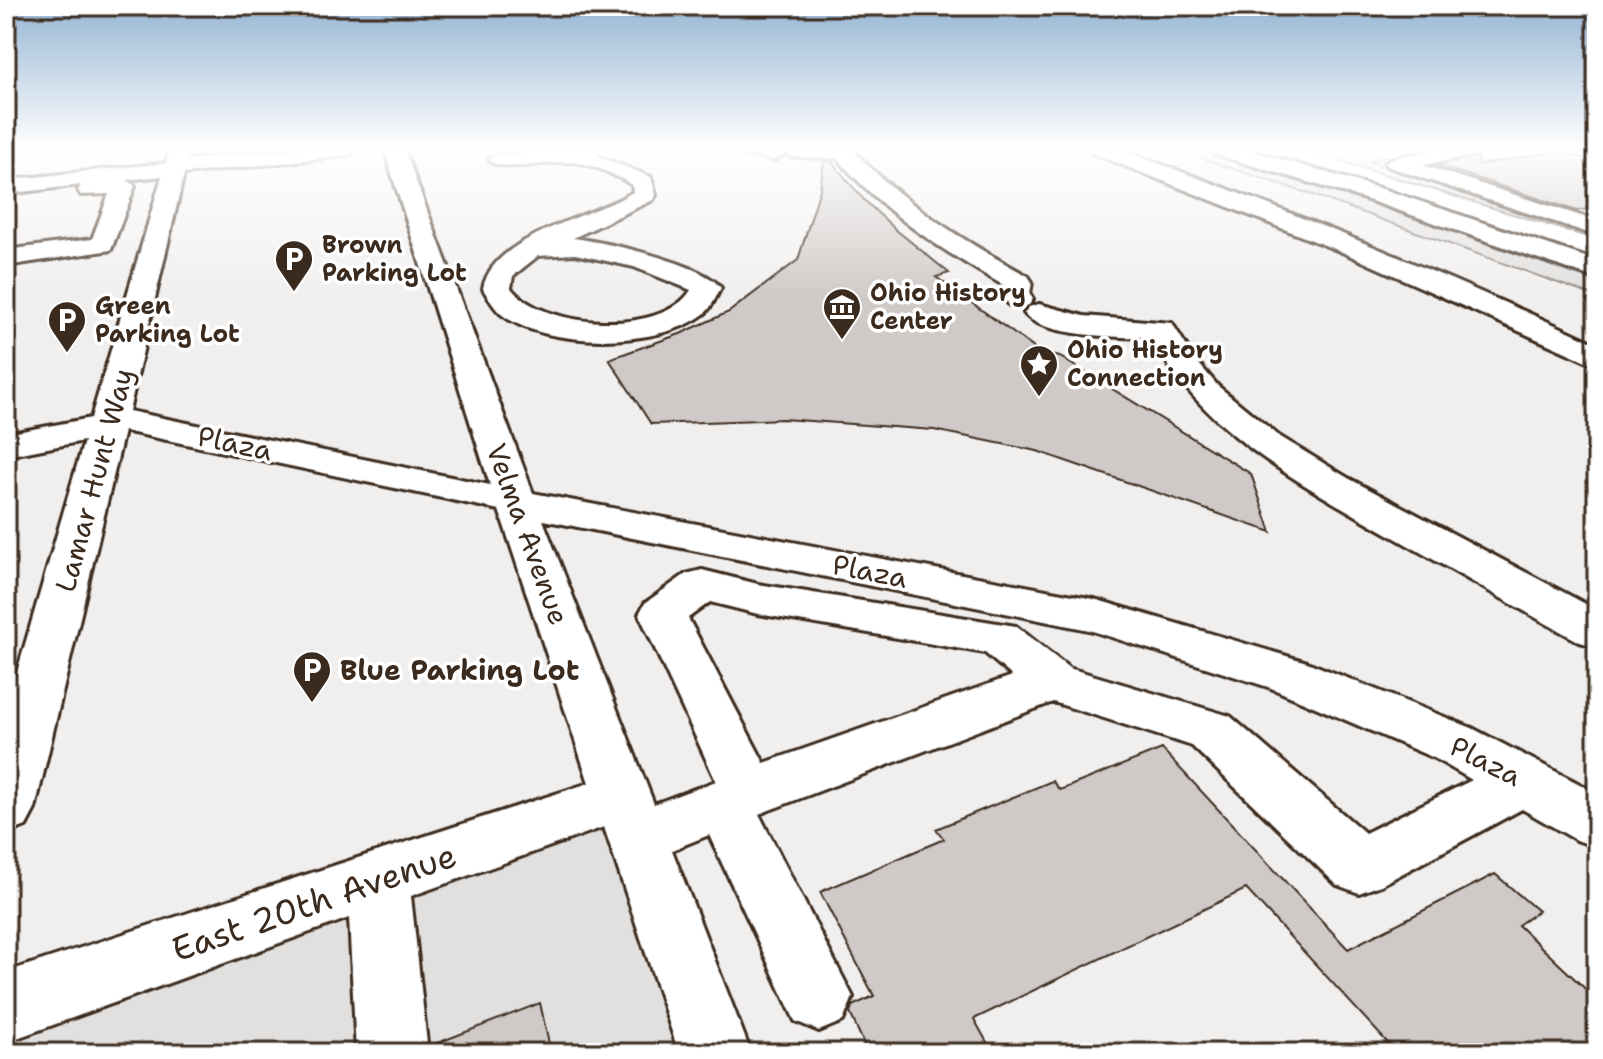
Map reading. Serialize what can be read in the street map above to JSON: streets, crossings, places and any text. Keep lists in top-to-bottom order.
{
  "streets": {
    "street": [
      "Plaza",
      "Lamar Hunt Way",
      "Velma Avenue",
      "East 20th Avenue"
    ]
  },
  "crossings": [
    ["Plaza", "Lamar Hunt Way"],
    ["Plaza", "Velma Avenue"],
    ["Velma Avenue", "East 20th Avenue"]
  ],
  "places": {
    "parking": ["Brown Parking Lot", "Green Parking Lot", "Blue Parking Lot"],
    "museum": ["Ohio History Center"],
    "place": ["Ohio History Connection"]
  }
}
